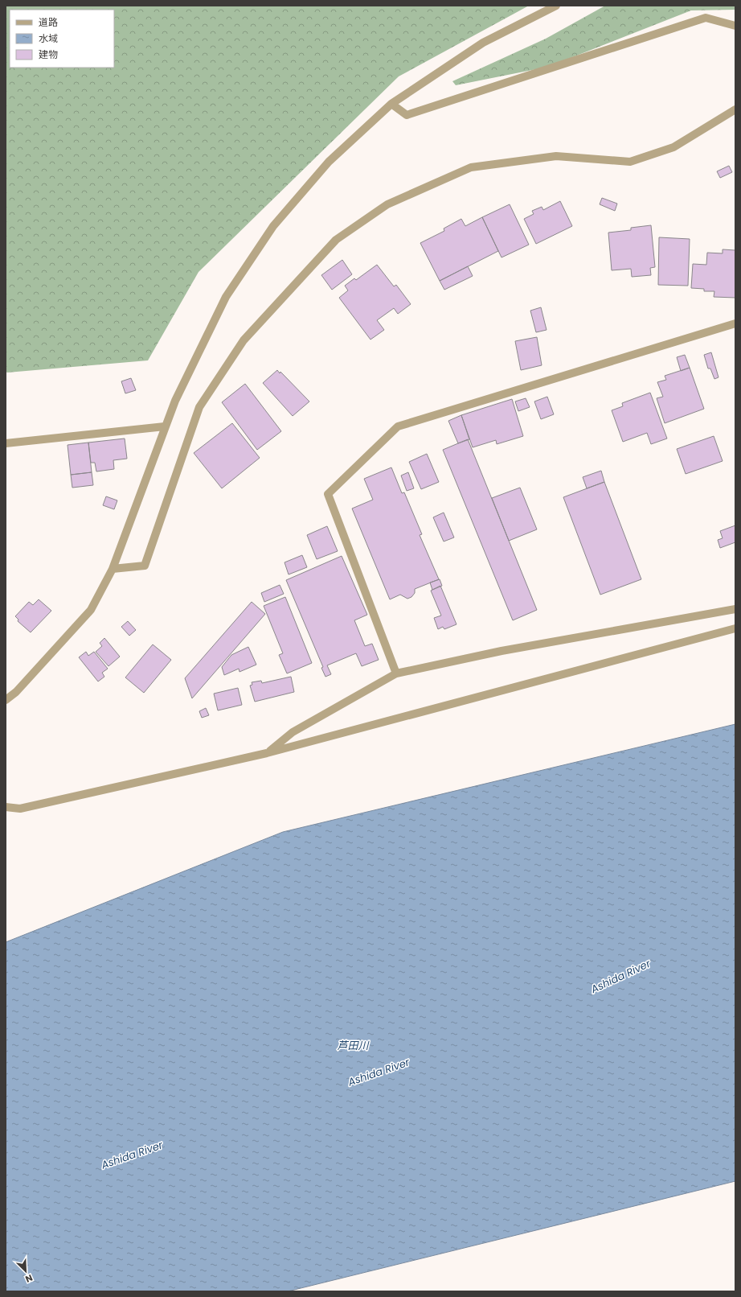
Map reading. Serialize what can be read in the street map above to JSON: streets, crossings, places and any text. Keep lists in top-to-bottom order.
{
  "water": ["Ashida River", "芦田川"],
  "legend": ["道路", "水域", "建物"],
  "north": "bottom right"
}
